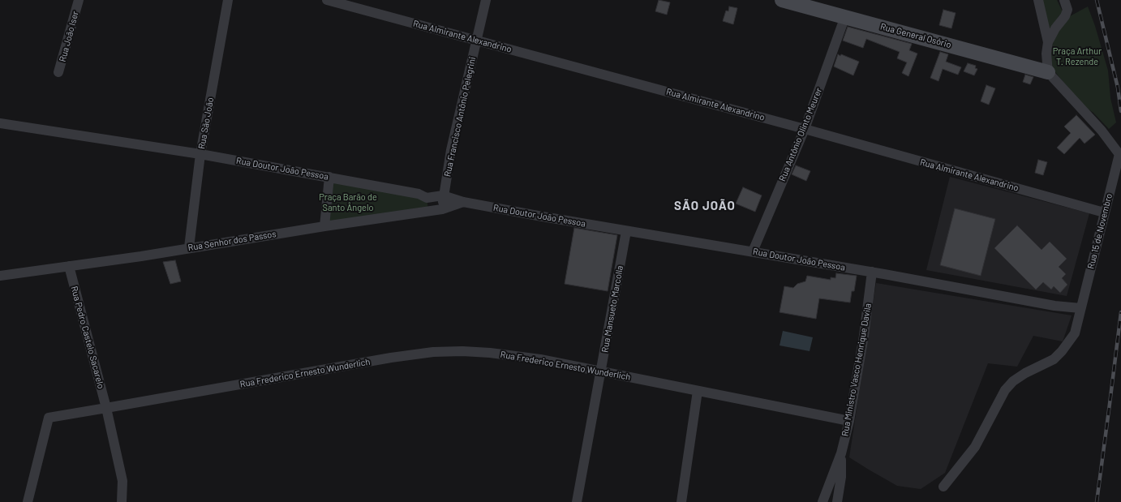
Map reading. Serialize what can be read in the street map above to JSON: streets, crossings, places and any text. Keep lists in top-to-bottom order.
{
  "streets": {
    "street": [
      "Rua General Osório",
      "Rua João Iser",
      "Rua Almirante Alexandrino",
      "Rua Francisco Antônio Pelegrini",
      "Rua São João",
      "Rua Antônio Olinto Meurer",
      "Rua Doutor João Pessoa",
      "Rua 15 de Novembro",
      "Rua Senhor dos Passos",
      "Rua Mansueto Marcolla",
      "Rua Pedro Castelo Sacarelo",
      "Rua Frederico Ernesto Wunderlich",
      "Rua Ministro Vasco Henrique Davila"
    ]
  },
  "crossings": [
    ["Rua General Osório", "Rua Antônio Olinto Meurer"],
    ["Rua Almirante Alexandrino", "Rua Francisco Antônio Pelegrini"],
    ["Rua Almirante Alexandrino", "Rua Antônio Olinto Meurer"],
    ["Rua Almirante Alexandrino", "Rua 15 de Novembro"],
    ["Rua Francisco Antônio Pelegrini", "Rua Doutor João Pessoa"],
    ["Rua Francisco Antônio Pelegrini", "Rua Senhor dos Passos"],
    ["Rua São João", "Rua Doutor João Pessoa"],
    ["Rua São João", "Rua Senhor dos Passos"],
    ["Rua Antônio Olinto Meurer", "Rua Doutor João Pessoa"],
    ["Rua Doutor João Pessoa", "Rua 15 de Novembro"],
    ["Rua Doutor João Pessoa", "Rua Senhor dos Passos"],
    ["Rua Doutor João Pessoa", "Rua Mansueto Marcolla"],
    ["Rua Doutor João Pessoa", "Rua Ministro Vasco Henrique Davila"],
    ["Rua Senhor dos Passos", "Rua Pedro Castelo Sacarelo"],
    ["Rua Mansueto Marcolla", "Rua Frederico Ernesto Wunderlich"],
    ["Rua Pedro Castelo Sacarelo", "Rua Frederico Ernesto Wunderlich"],
    ["Rua Frederico Ernesto Wunderlich", "Rua Ministro Vasco Henrique Davila"]
  ],
  "districts": ["SÃO JOÃO"],
  "parks": ["Praça Arthur T. Rezende", "Praça Barão de Santo Ângelo"]
}
